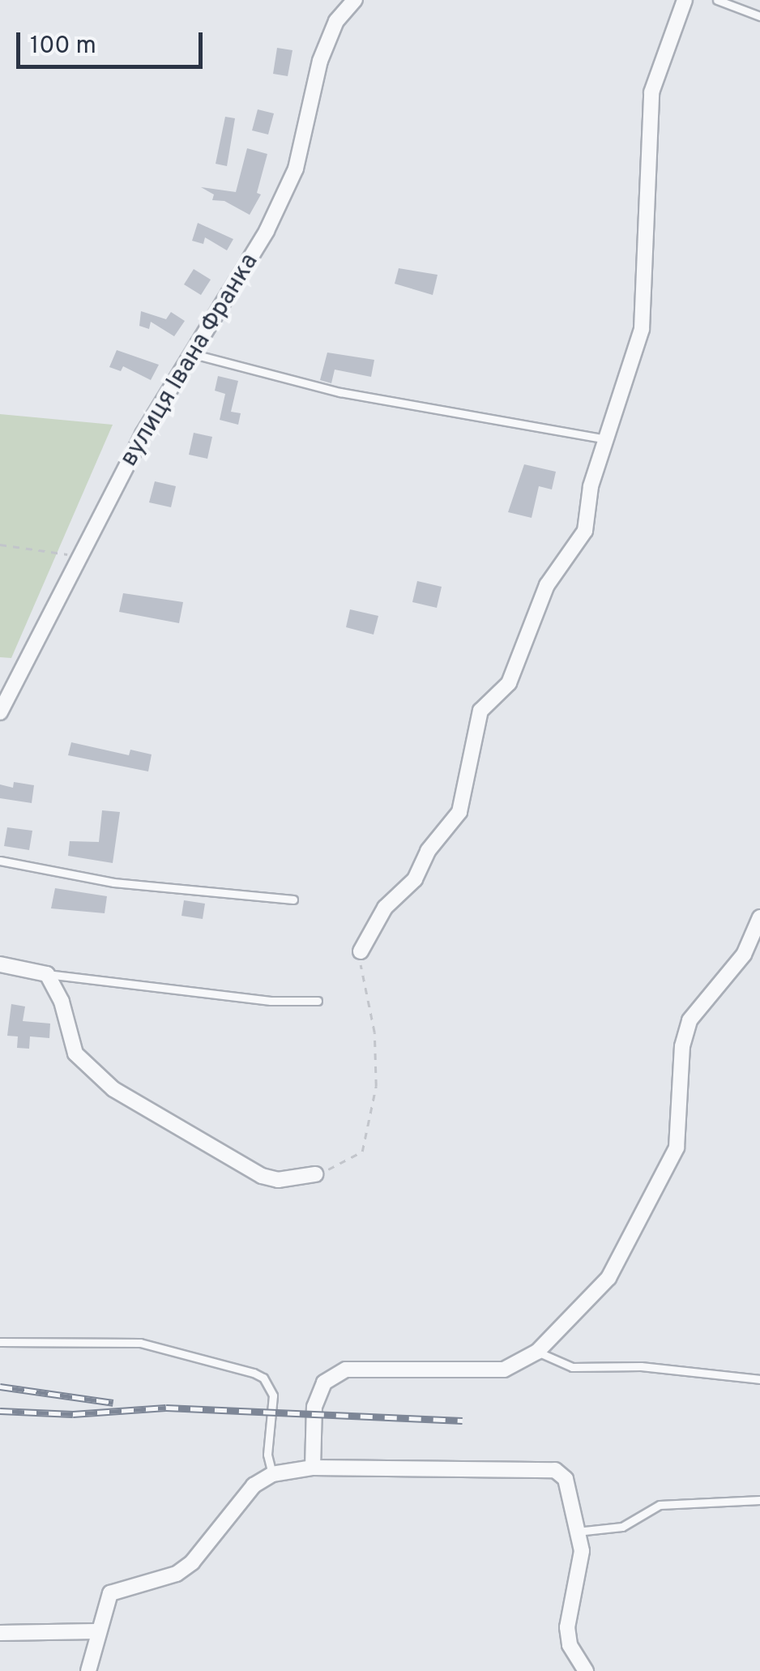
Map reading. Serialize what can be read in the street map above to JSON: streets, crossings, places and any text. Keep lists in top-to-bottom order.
{
  "streets": {
    "street": ["вулиця Івана Франка"]
  },
  "scale_bar": "100 m"
}
